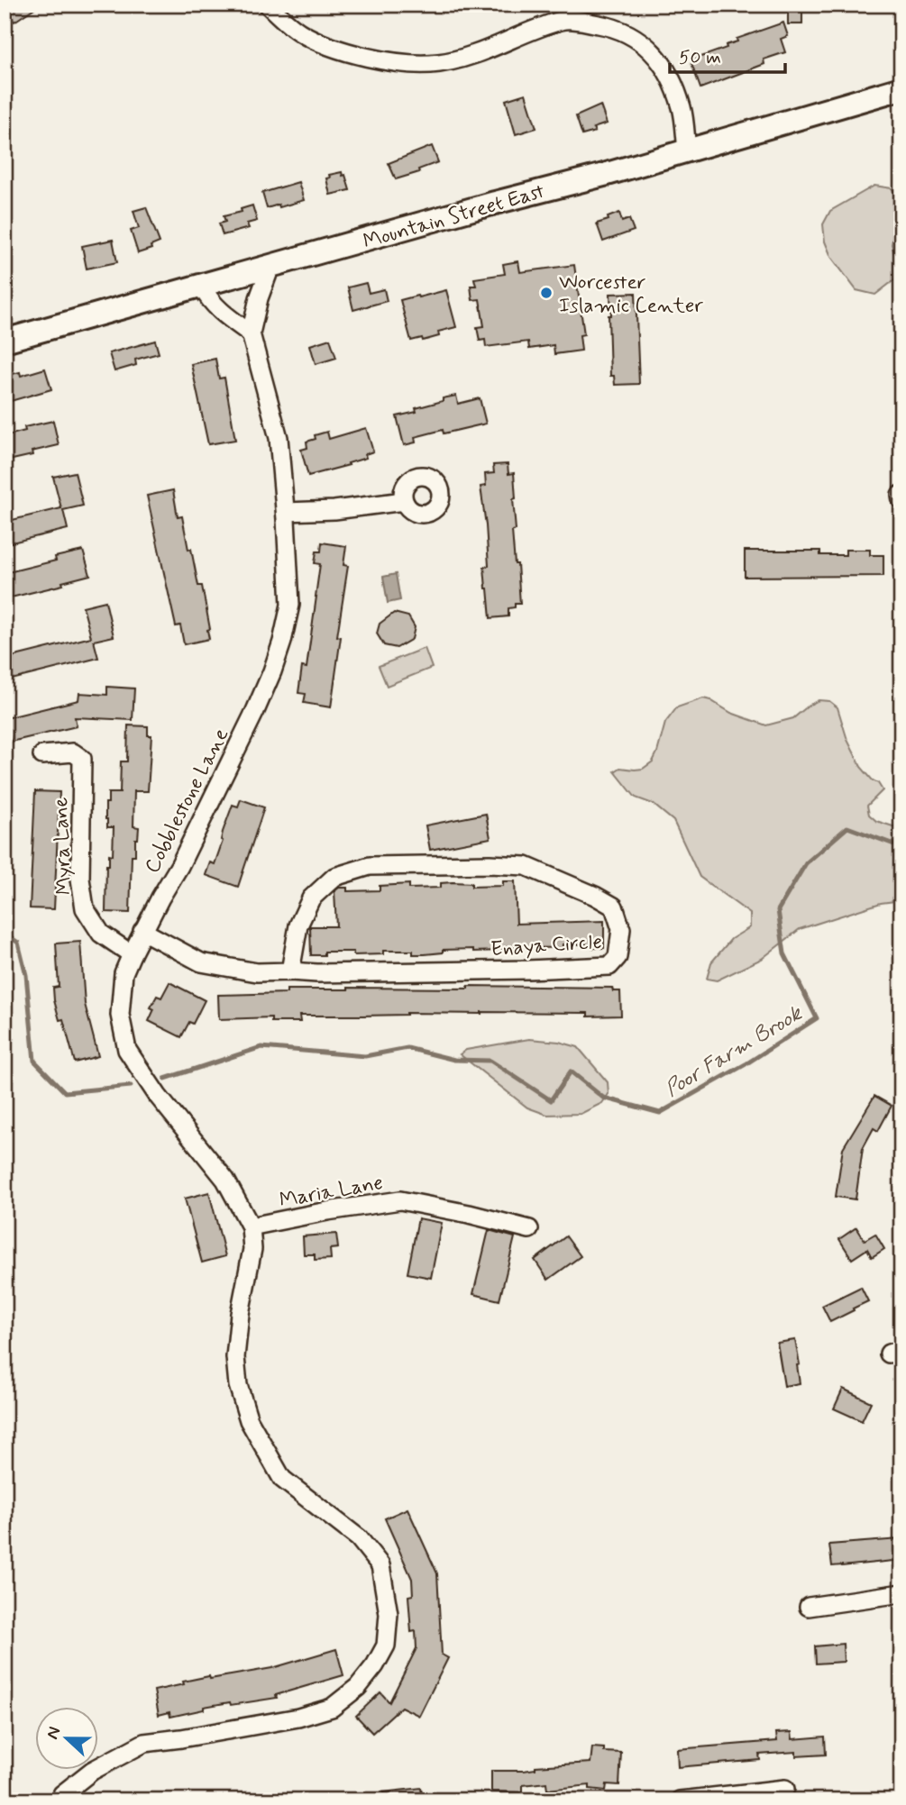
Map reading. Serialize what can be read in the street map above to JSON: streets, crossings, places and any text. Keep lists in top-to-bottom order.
{
  "streets": {
    "main road": ["Mountain Street East"],
    "street": [
      "Cobblestone Lane",
      "Myra Lane",
      "Enaya Circle",
      "Maria Lane"
    ]
  },
  "crossings": [
    ["Mountain Street East", "Cobblestone Lane"],
    ["Cobblestone Lane", "Myra Lane"],
    ["Cobblestone Lane", "Enaya Circle"],
    ["Cobblestone Lane", "Maria Lane"]
  ],
  "water": ["Poor Farm Brook"],
  "places": ["Worcester Islamic Center"],
  "scale_bar": "50 m",
  "north": "left"
}
